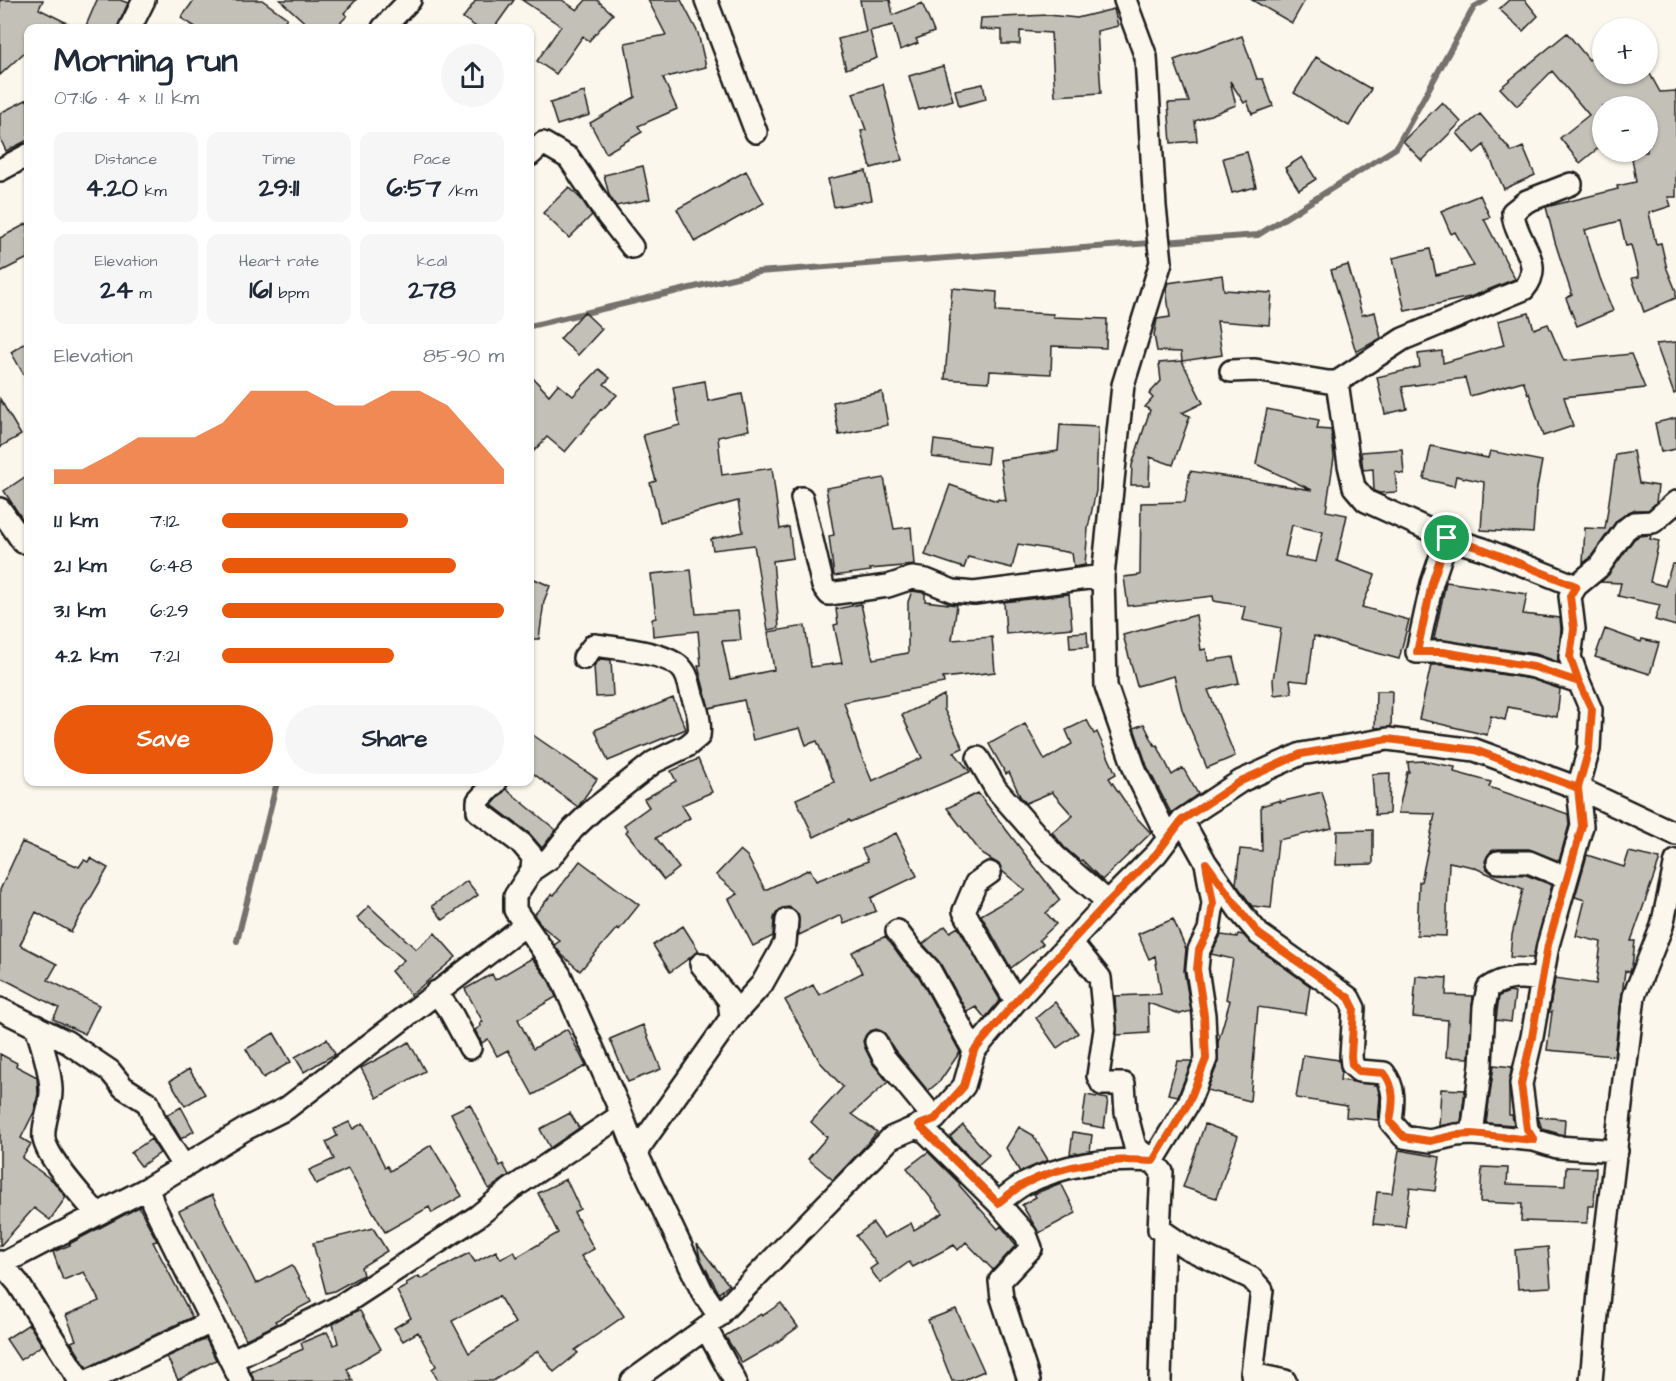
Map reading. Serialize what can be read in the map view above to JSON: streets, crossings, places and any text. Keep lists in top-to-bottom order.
{
  "page": {
    "map_buttons": ["+", "−"],
    "heading": ["Morning run", "07:16 · 4 × 1.1 km"],
    "stats": [
      ["Distance", "4.20 km"],
      ["Time", "29:11"],
      ["Pace", "6:57 /km"],
      ["Elevation", "24 m"],
      ["Heart rate", "161 bpm"],
      ["kcal", "278"]
    ],
    "chart": ["Elevation", "85–90 m"],
    "list": [
      {
        "name": "1.1 km",
        "note": "7:12"
      },
      {
        "name": "2.1 km",
        "note": "6:48"
      },
      {
        "name": "3.1 km",
        "note": "6:29"
      },
      {
        "name": "4.2 km",
        "note": "7:21"
      }
    ],
    "buttons": ["Save", "Share"]
  }
}
